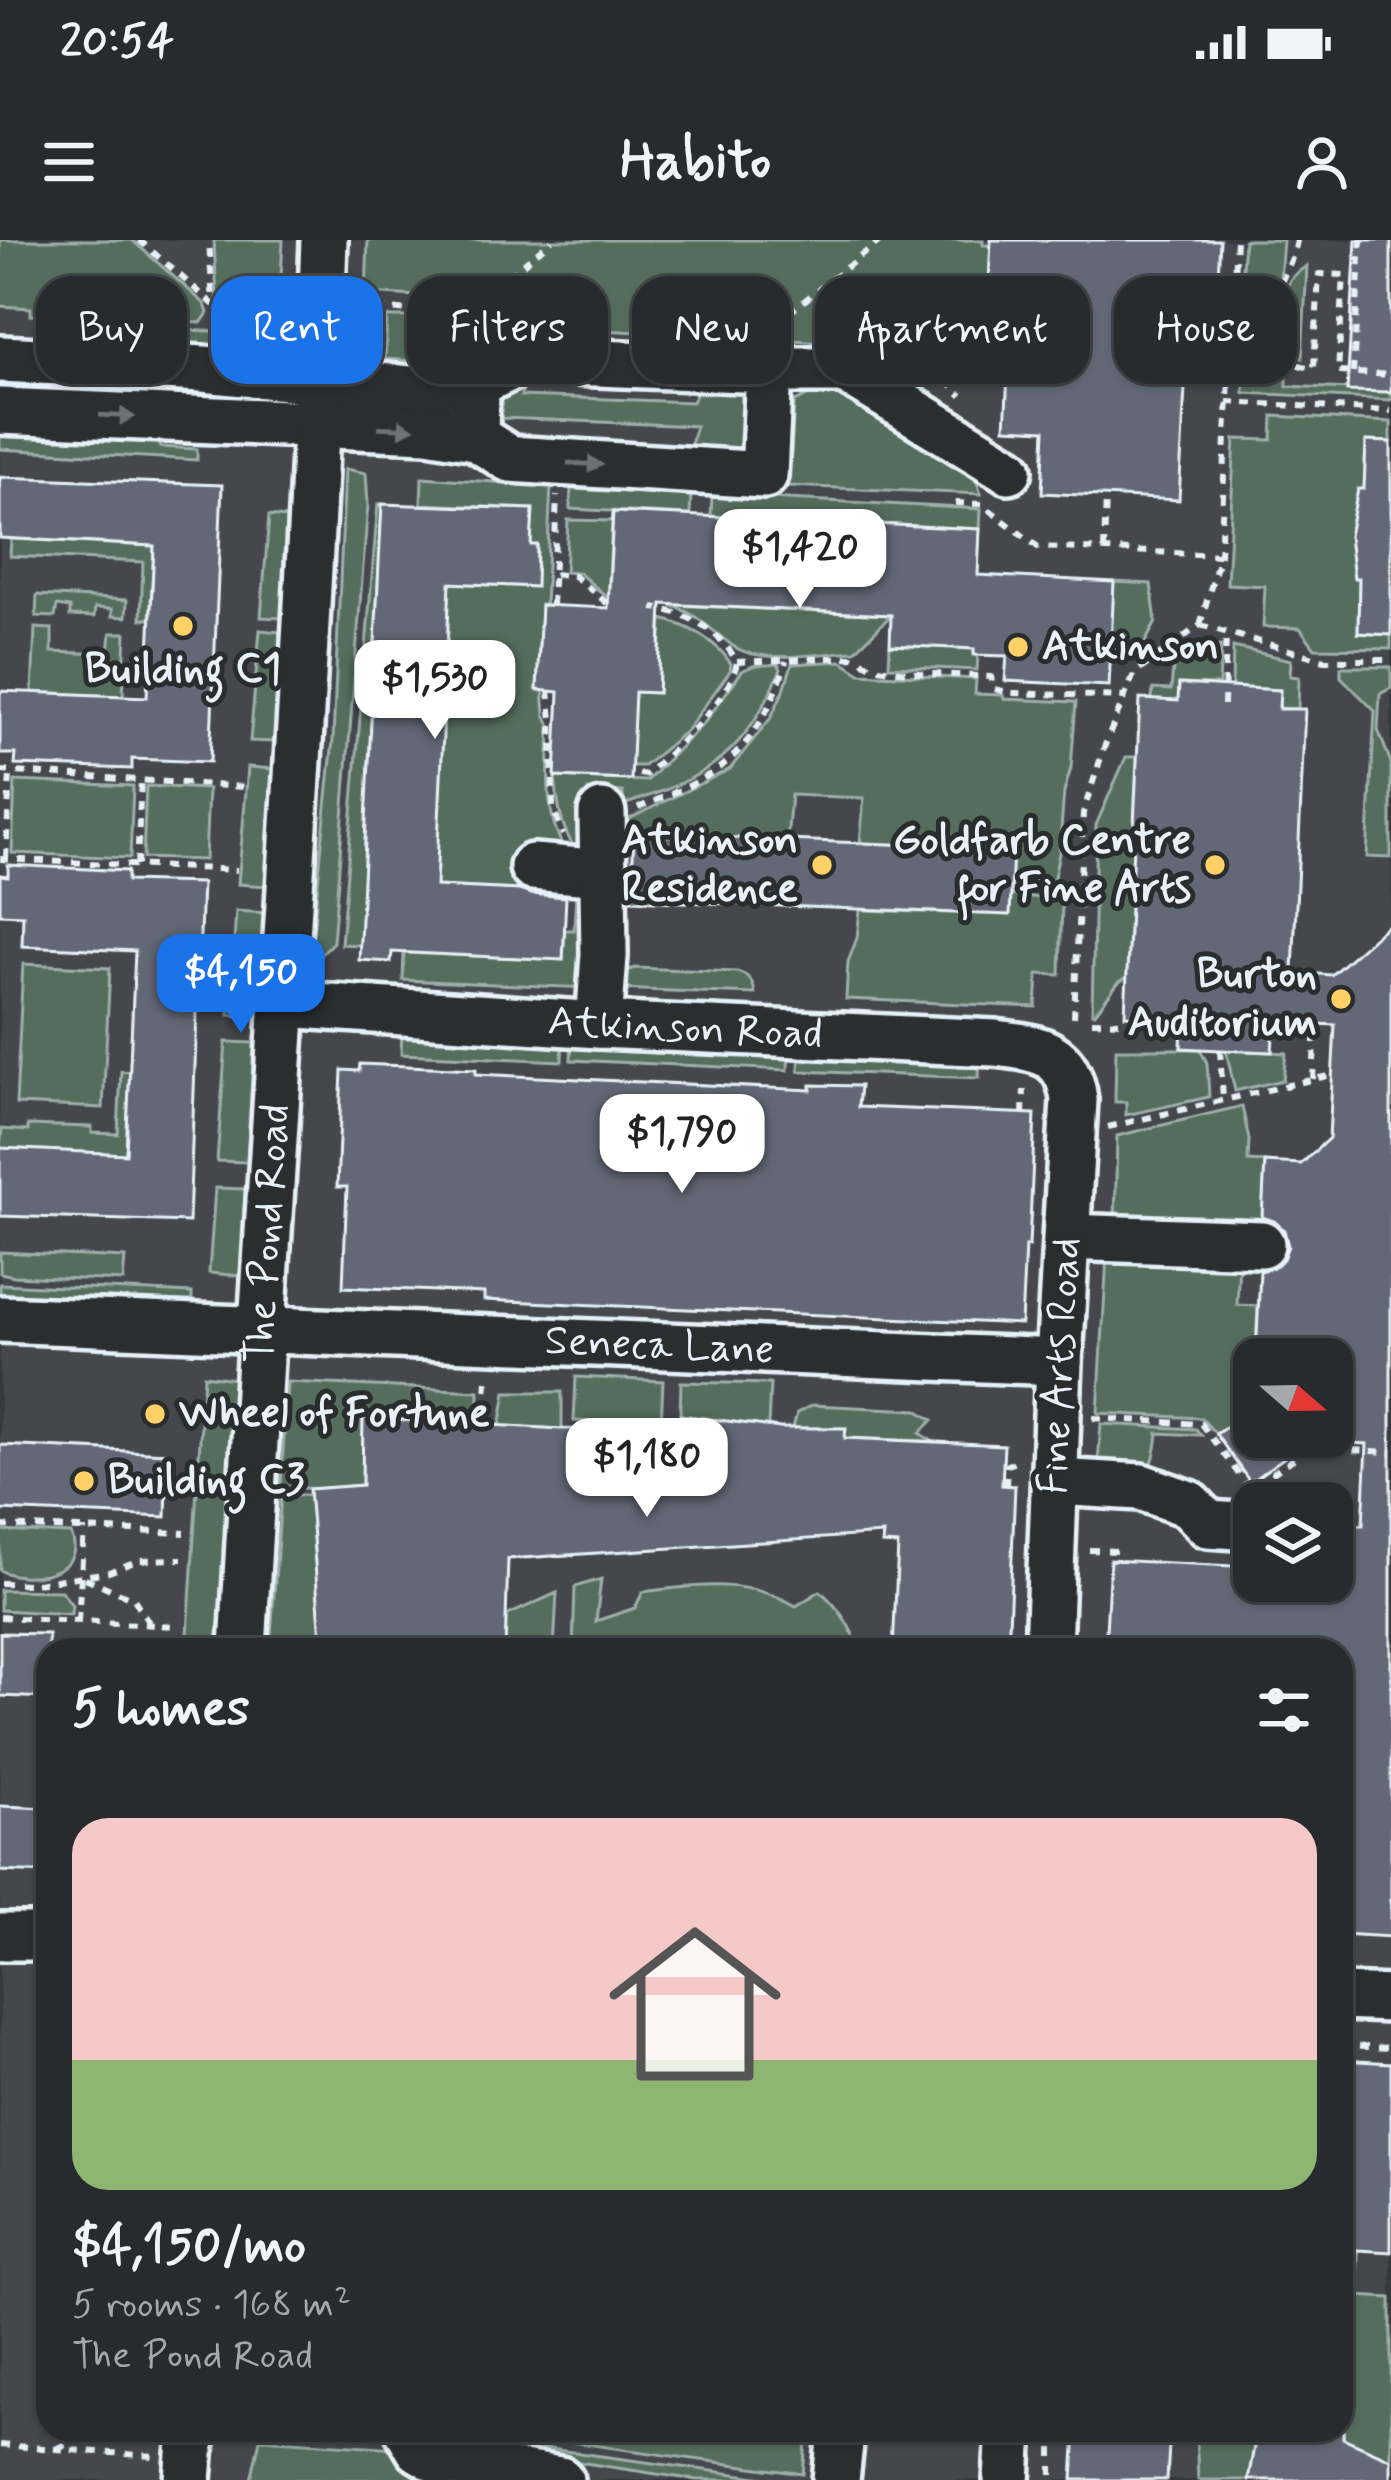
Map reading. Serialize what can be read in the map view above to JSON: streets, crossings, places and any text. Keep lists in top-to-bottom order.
{
  "streets": {
    "street": [
      "Atkinson Road",
      "The Pond Road",
      "Seneca Lane",
      "Fine Arts Road"
    ]
  },
  "crossings": [
    ["Atkinson Road", "The Pond Road"],
    ["Atkinson Road", "Fine Arts Road"],
    ["The Pond Road", "Seneca Lane"],
    ["Seneca Lane", "Fine Arts Road"]
  ],
  "places": [
    "Building C1",
    "Atkinson",
    "Atkinson Residence",
    "Goldfarb Centre for Fine Arts",
    "Burton Auditorium",
    "Wheel of Fortune",
    "Building C3"
  ],
  "north": "right",
  "page": {
    "status": "20:54",
    "header": "Habito",
    "chip": [
      "Buy",
      "Rent",
      "Filters",
      "New",
      "Apartment",
      "House"
    ],
    "price": [
      "$1,420",
      "$1,530",
      "$4,150",
      "$1,790",
      "$1,180"
    ],
    "heading": "5 homes",
    "list": [
      {
        "name": "$4,150/mo",
        "note": "5 rooms · 168 m² · The Pond Road"
      }
    ]
  }
}
